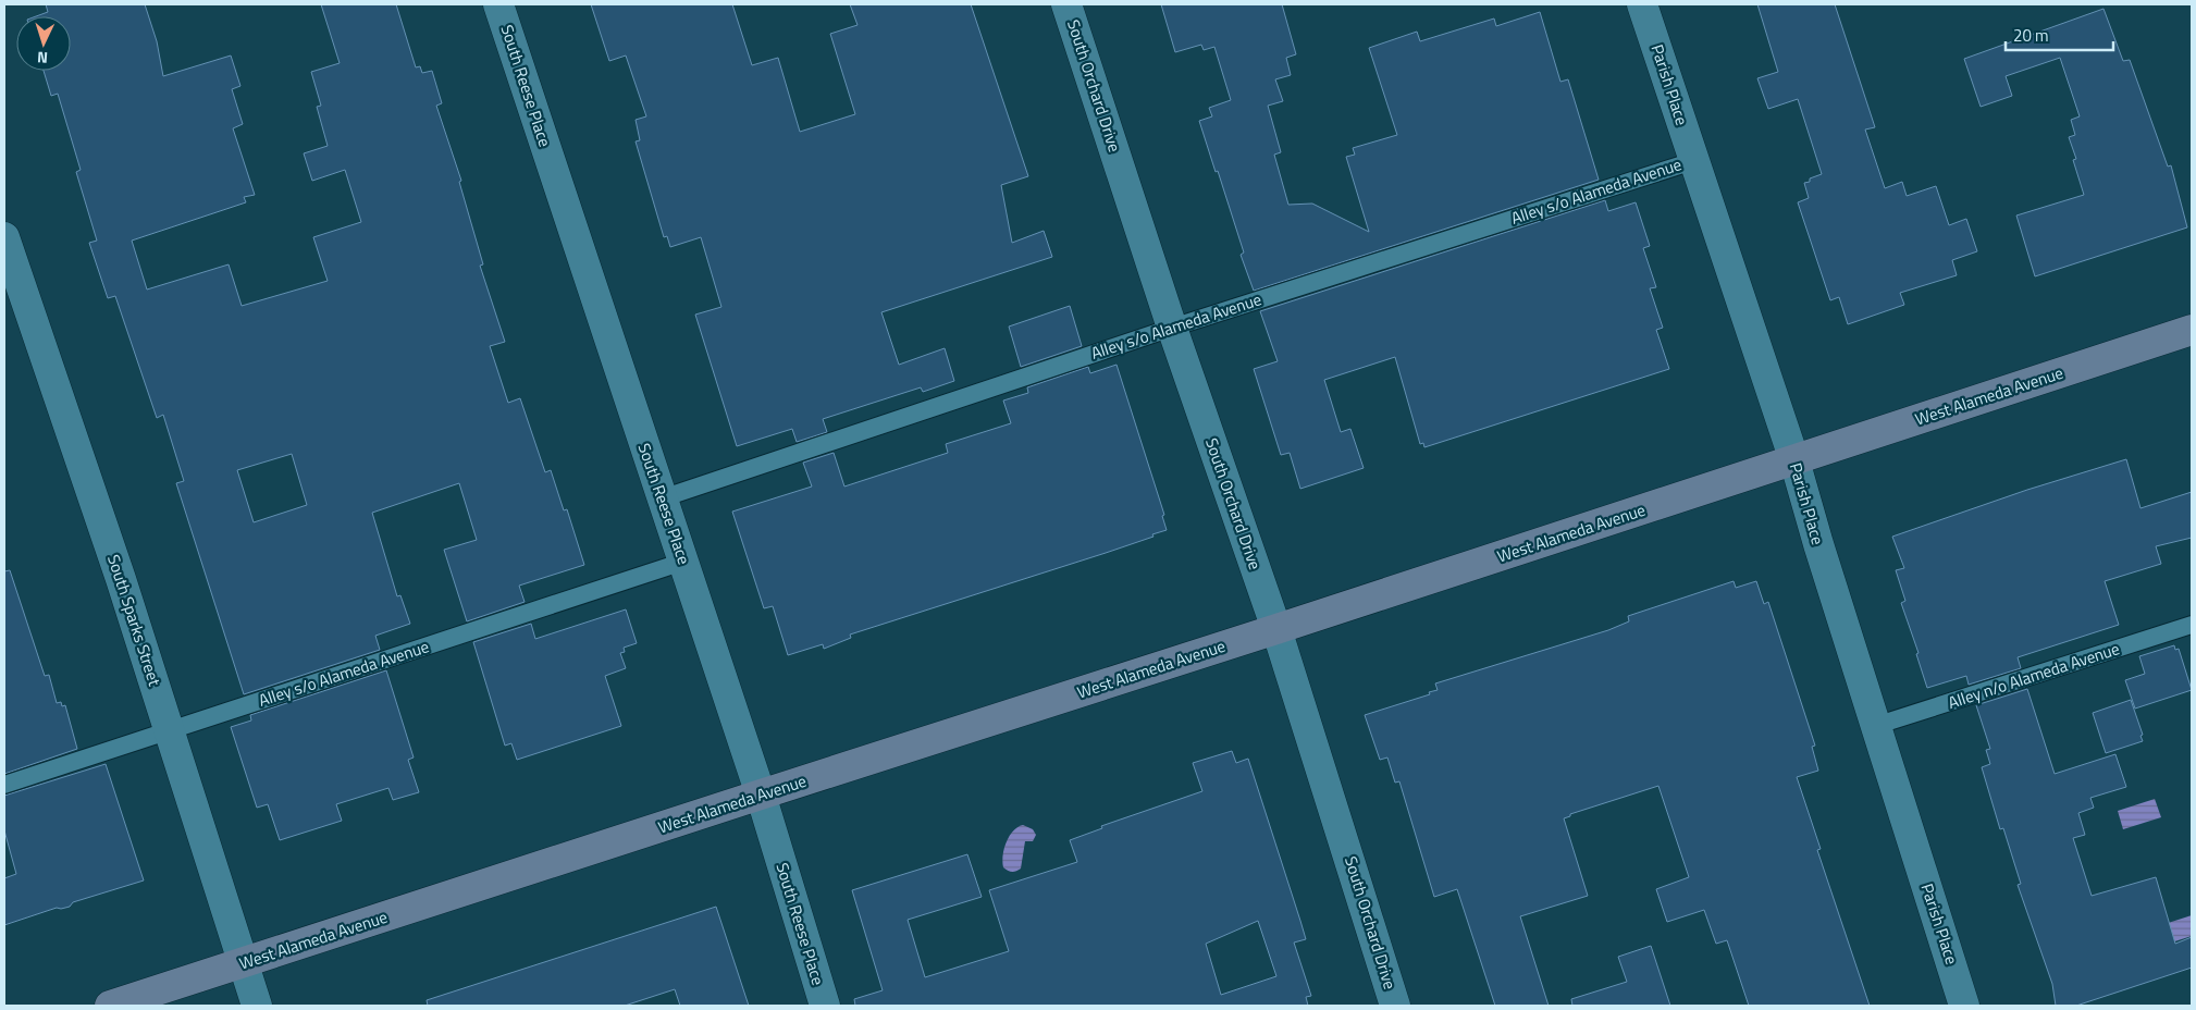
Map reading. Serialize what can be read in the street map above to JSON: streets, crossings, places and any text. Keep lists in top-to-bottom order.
{
  "streets": {
    "main road": ["West Alameda Avenue"],
    "street": [
      "Parish Place",
      "South Reese Place",
      "South Orchard Drive",
      "South Sparks Street"
    ],
    "lane": ["Alley s/o Alameda Avenue", "Alley n/o Alameda Avenue"]
  },
  "crossings": [
    ["Parish Place", "Alley s/o Alameda Avenue"],
    ["Parish Place", "West Alameda Avenue"],
    ["Parish Place", "Alley n/o Alameda Avenue"],
    ["South Reese Place", "Alley s/o Alameda Avenue"],
    ["South Reese Place", "West Alameda Avenue"],
    ["South Orchard Drive", "Alley s/o Alameda Avenue"],
    ["South Orchard Drive", "West Alameda Avenue"],
    ["Alley s/o Alameda Avenue", "South Sparks Street"],
    ["West Alameda Avenue", "South Sparks Street"]
  ],
  "scale_bar": "20 m",
  "north": "bottom"
}
